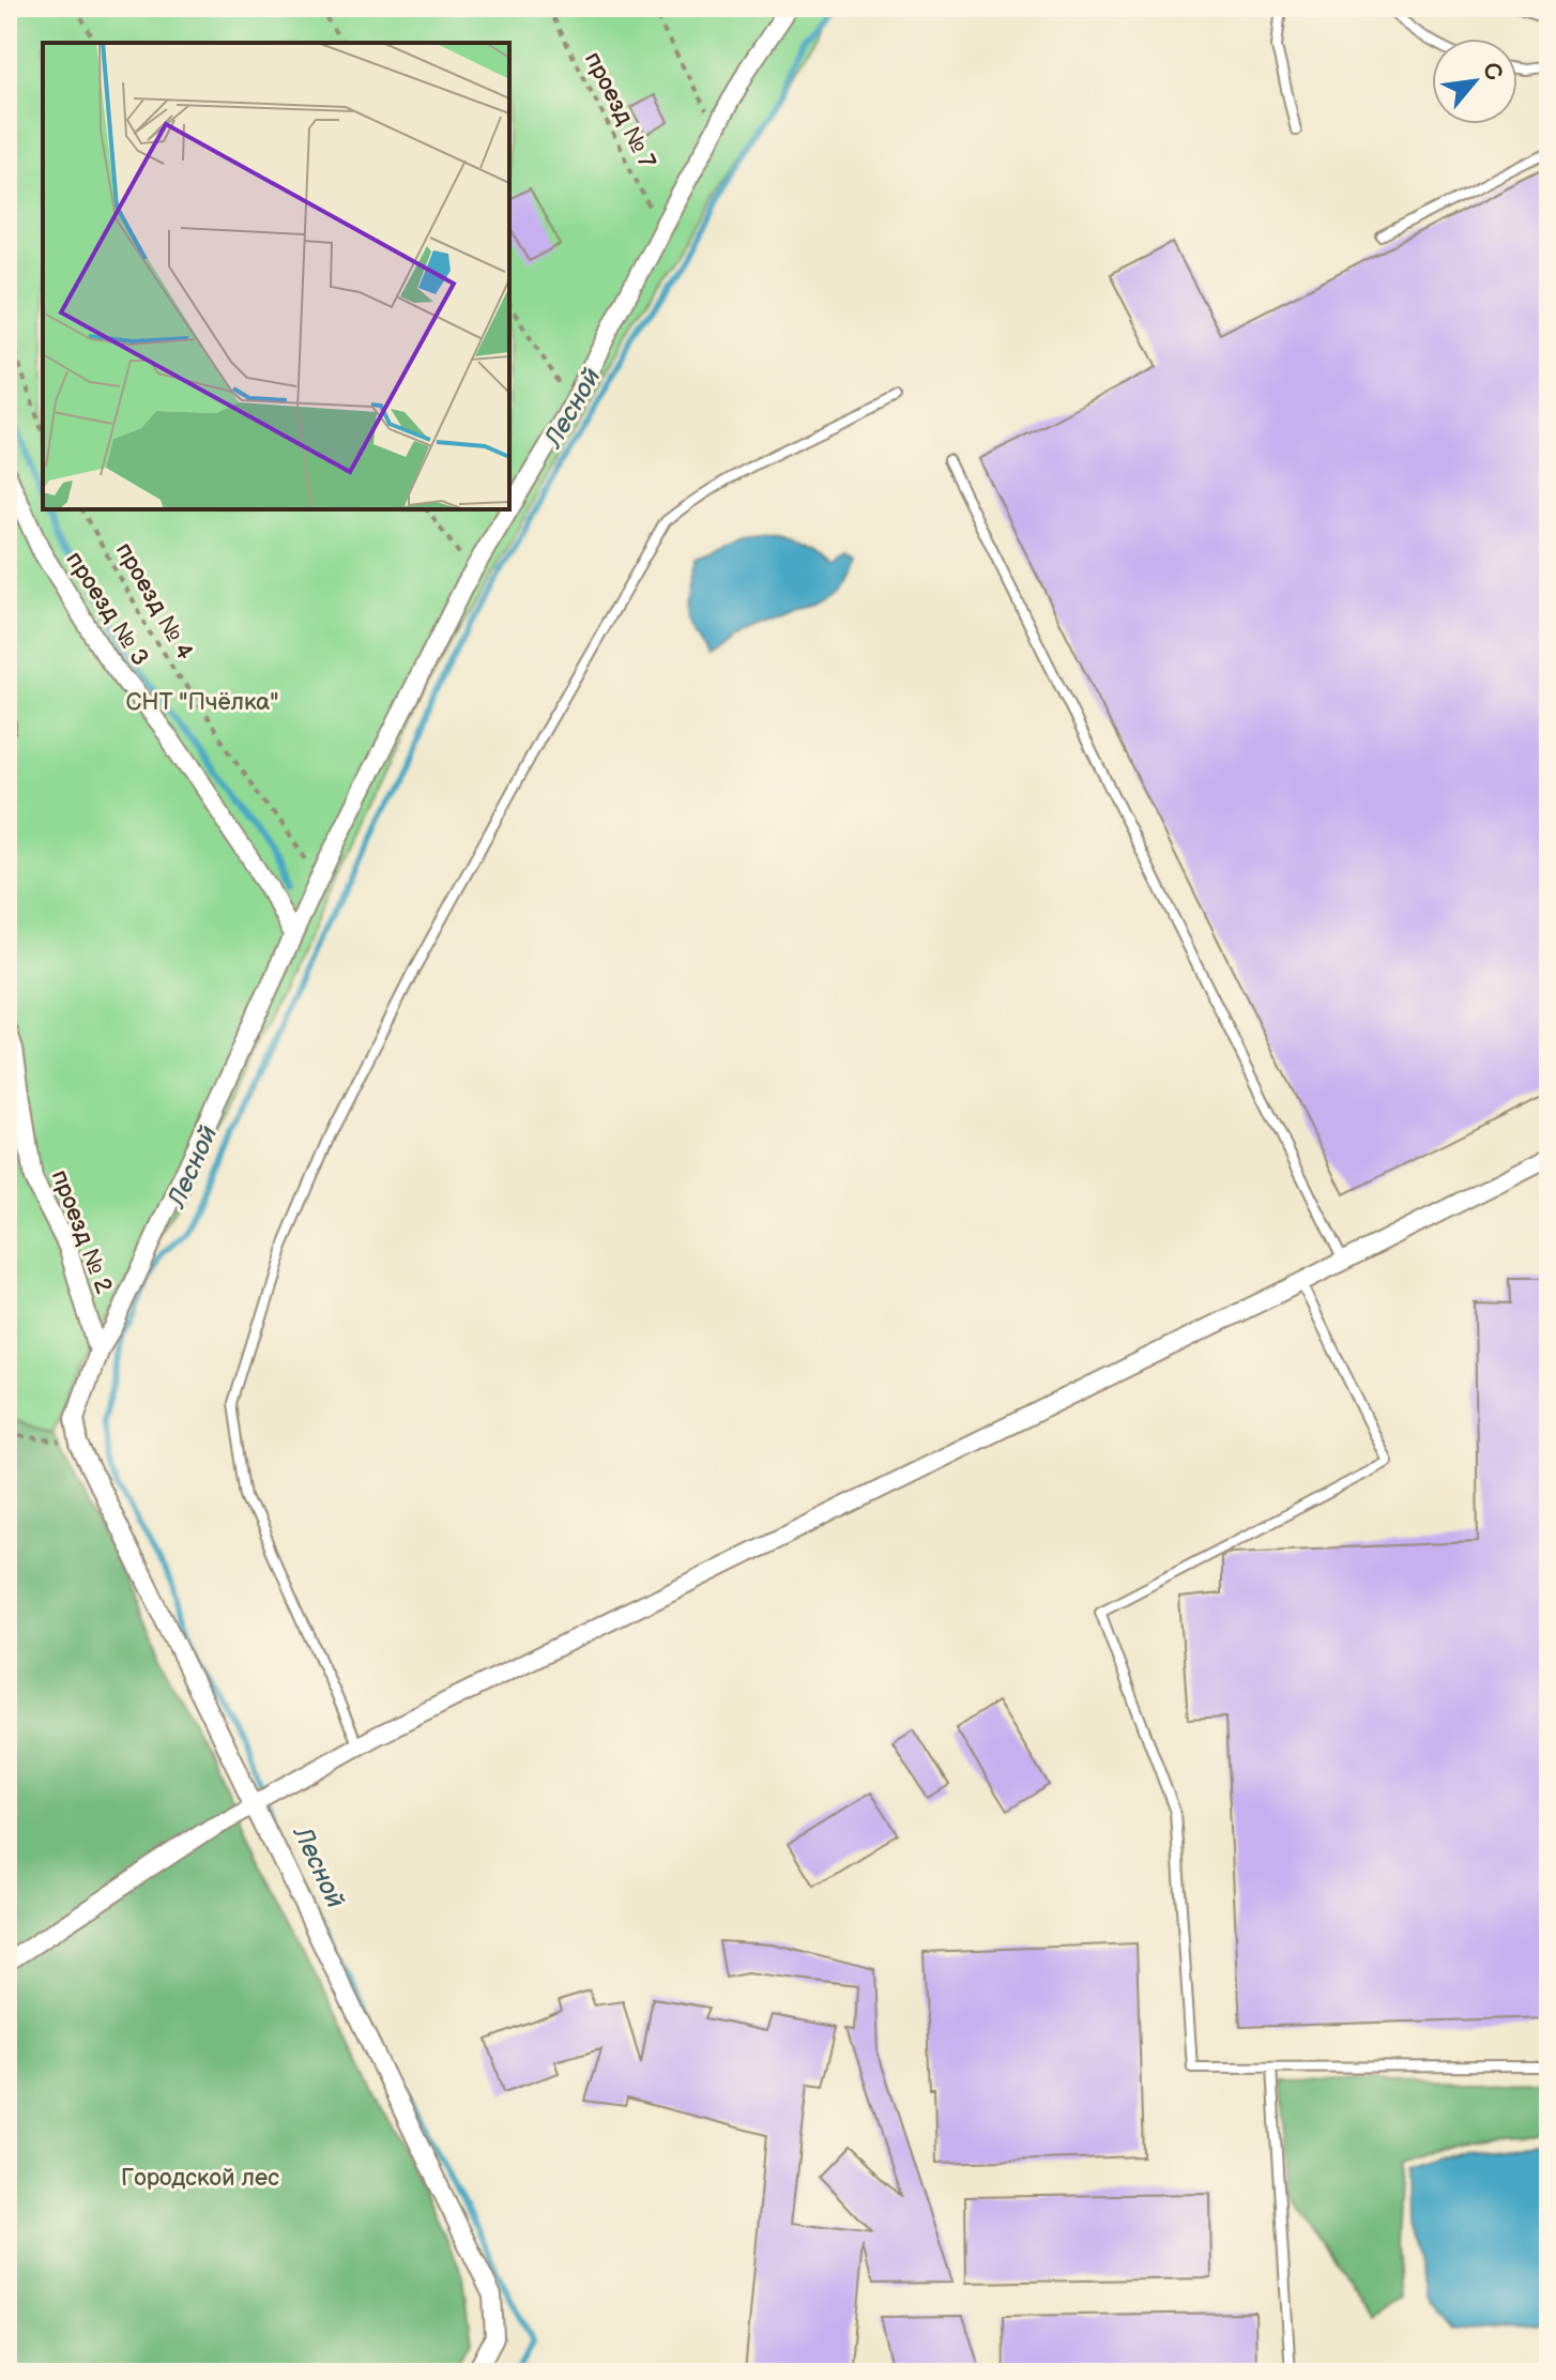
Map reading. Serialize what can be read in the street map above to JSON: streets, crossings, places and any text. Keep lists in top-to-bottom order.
{
  "streets": {
    "street": ["проезд № 3", "проезд № 2"],
    "path": ["проезд № 7", "проезд № 4"]
  },
  "water": ["Лесной"],
  "parks": ["СНТ \"Пчёлка\"", "Городской лес"],
  "north": "top right"
}
